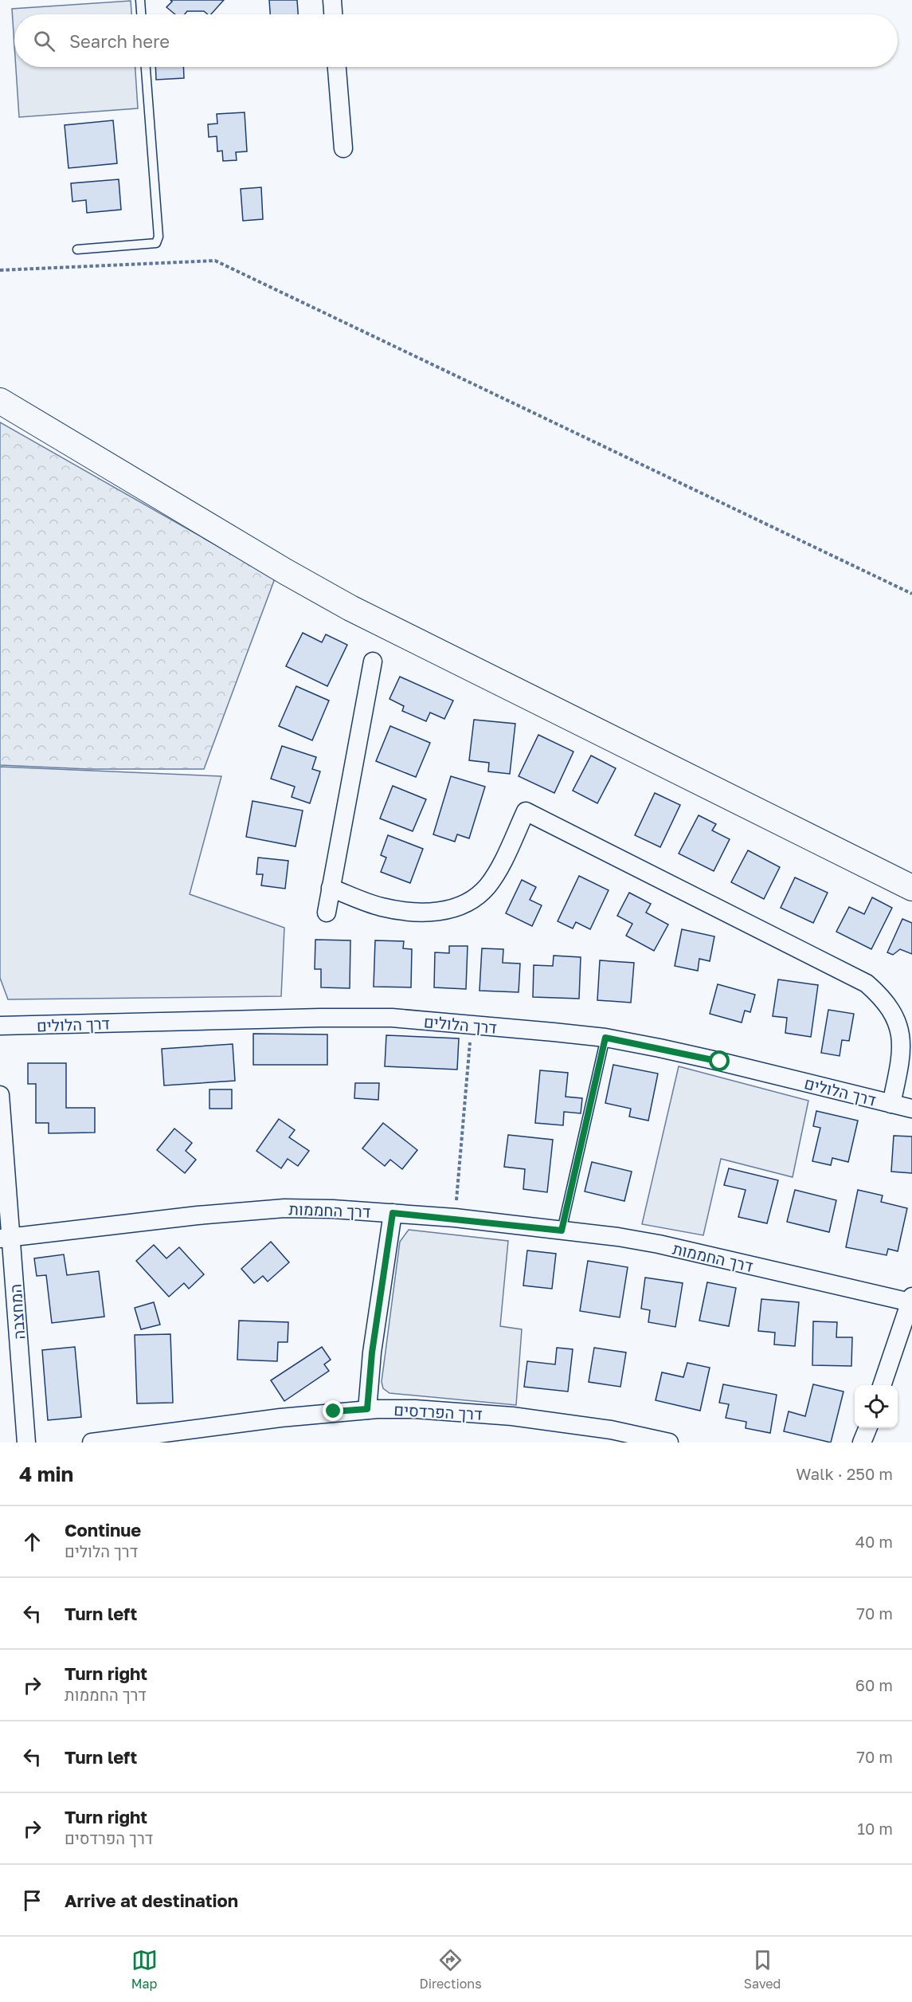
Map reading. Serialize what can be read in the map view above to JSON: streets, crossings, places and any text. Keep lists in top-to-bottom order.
{
  "streets": {
    "street": [
      "דרך הלולים",
      "דרך החממות",
      "המחצבה",
      "דרך הפרדסים"
    ]
  },
  "crossings": [
    ["דרך החממות", "המחצבה"]
  ],
  "page": {
    "search": "Search here",
    "heading": ["4 min", "Walk · 250 m"],
    "list": [
      ["Continue", "דרך הלולים", "40 m"],
      ["Turn left", "70 m"],
      ["Turn right", "דרך החממות", "60 m"],
      ["Turn left", "70 m"],
      ["Turn right", "דרך הפרדסים", "10 m"],
      "Arrive at destination"
    ],
    "nav": ["Map", "Directions", "Saved"]
  }
}
